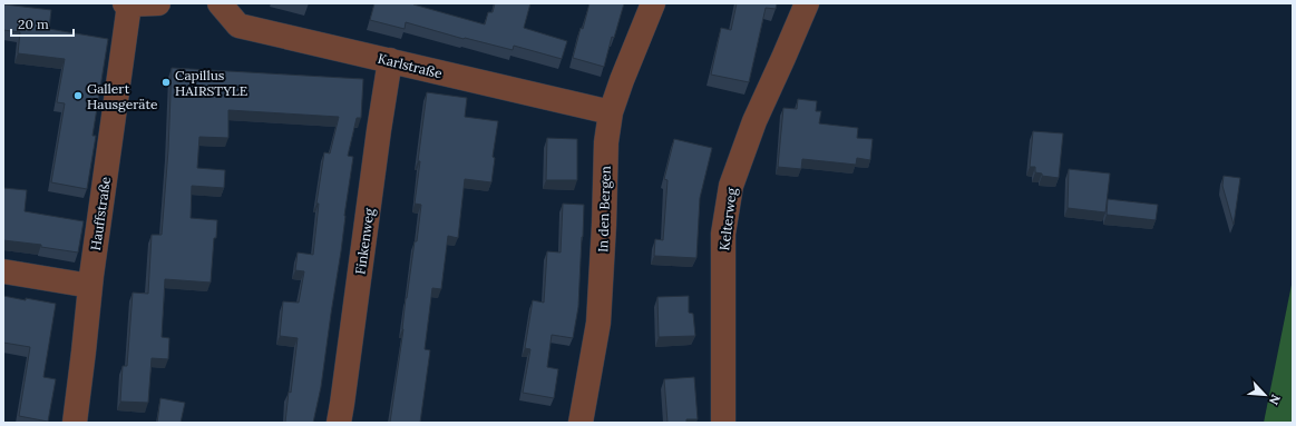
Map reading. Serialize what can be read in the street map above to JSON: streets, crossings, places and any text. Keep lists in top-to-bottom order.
{
  "streets": {
    "street": [
      "Karlstraße",
      "In den Bergen",
      "Hauffstraße",
      "Kelterweg",
      "Finkenweg"
    ]
  },
  "crossings": [
    ["Karlstraße", "In den Bergen"],
    ["Karlstraße", "Finkenweg"]
  ],
  "places": ["Capillus HAIRSTYLE", "Gallert Hausgeräte"],
  "scale_bar": "20 m",
  "north": "bottom right"
}
